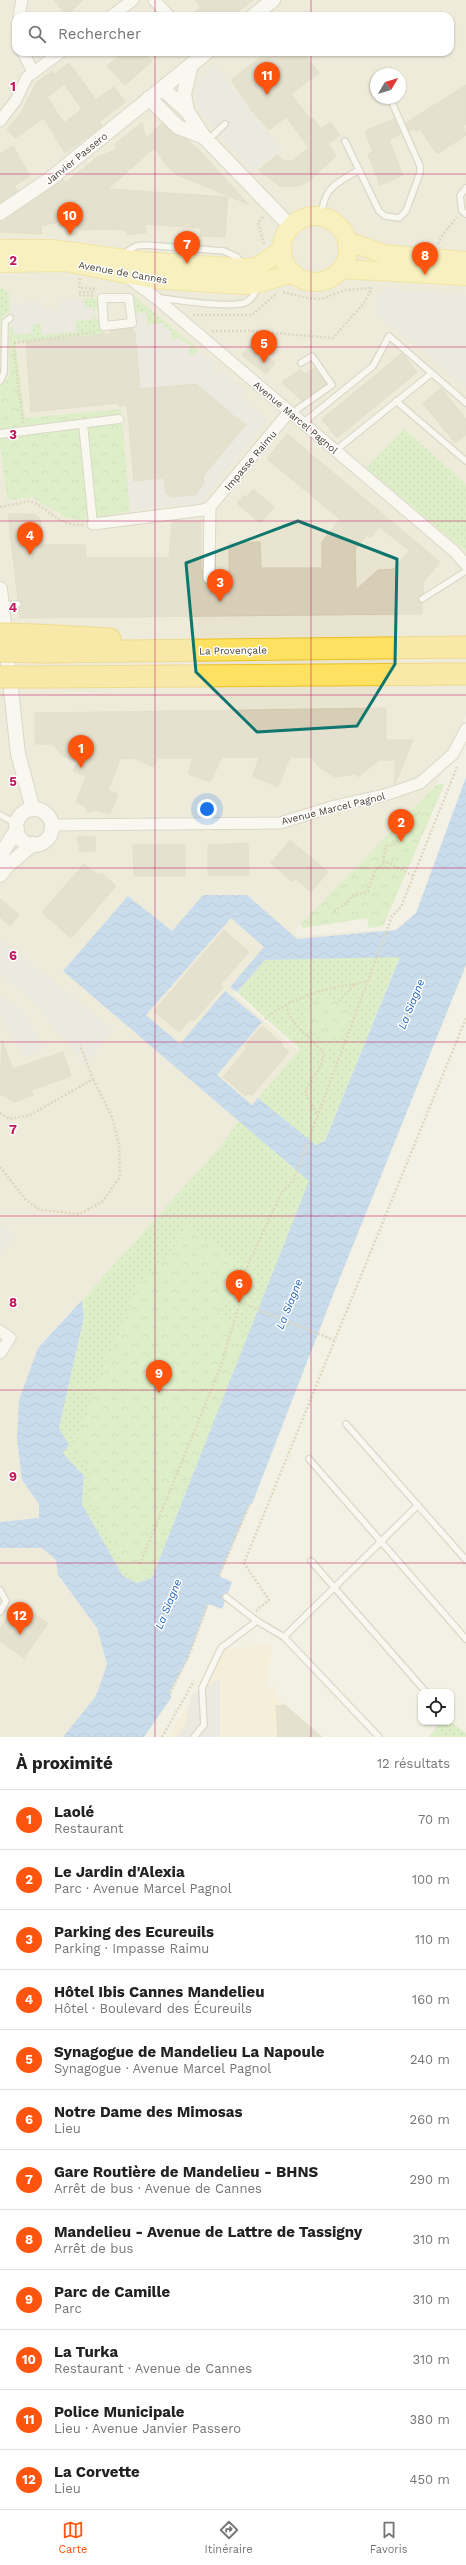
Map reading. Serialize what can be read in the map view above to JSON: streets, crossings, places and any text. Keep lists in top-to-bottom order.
{
  "streets": {
    "highway": ["La Provençale"],
    "main road": ["Avenue de Cannes"],
    "street": ["Janvier Passero", "Avenue Marcel Pagnol", "Impasse Raimu"]
  },
  "crossings": [
    ["Avenue de Cannes", "Avenue Marcel Pagnol"],
    ["Avenue Marcel Pagnol", "Impasse Raimu"]
  ],
  "water": ["La Siagne"],
  "north": "top right",
  "page": {
    "search": "Rechercher",
    "pins": [
      "11",
      "10",
      "7",
      "8",
      "5",
      "4",
      "3",
      "1",
      "2",
      "6",
      "9",
      "12"
    ],
    "heading": ["À proximité", "12 résultats"],
    "list": [
      {
        "mark": "1",
        "name": "Laolé",
        "note": "Restaurant",
        "value": "70 m"
      },
      {
        "mark": "2",
        "name": "Le Jardin d'Alexia",
        "note": "Parc · Avenue Marcel Pagnol",
        "value": "100 m"
      },
      {
        "mark": "3",
        "name": "Parking des Ecureuils",
        "note": "Parking · Impasse Raimu",
        "value": "110 m"
      },
      {
        "mark": "4",
        "name": "Hôtel Ibis Cannes Mandelieu",
        "note": "Hôtel · Boulevard des Écureuils",
        "value": "160 m"
      },
      {
        "mark": "5",
        "name": "Synagogue de Mandelieu La Napoule",
        "note": "Synagogue · Avenue Marcel Pagnol",
        "value": "240 m"
      },
      {
        "mark": "6",
        "name": "Notre Dame des Mimosas",
        "note": "Lieu",
        "value": "260 m"
      },
      {
        "mark": "7",
        "name": "Gare Routière de Mandelieu - BHNS",
        "note": "Arrêt de bus · Avenue de Cannes",
        "value": "290 m"
      },
      {
        "mark": "8",
        "name": "Mandelieu - Avenue de Lattre de Tassigny",
        "note": "Arrêt de bus",
        "value": "310 m"
      },
      {
        "mark": "9",
        "name": "Parc de Camille",
        "note": "Parc",
        "value": "310 m"
      },
      {
        "mark": "10",
        "name": "La Turka",
        "note": "Restaurant · Avenue de Cannes",
        "value": "310 m"
      },
      {
        "mark": "11",
        "name": "Police Municipale",
        "note": "Lieu · Avenue Janvier Passero",
        "value": "380 m"
      },
      {
        "mark": "12",
        "name": "La Corvette",
        "note": "Lieu",
        "value": "450 m"
      }
    ],
    "nav": ["Carte", "Itinéraire", "Favoris"]
  },
  "grid": {
    "rows": [
      "1",
      "2",
      "3",
      "4",
      "5",
      "6",
      "7",
      "8",
      "9"
    ]
  }
}
